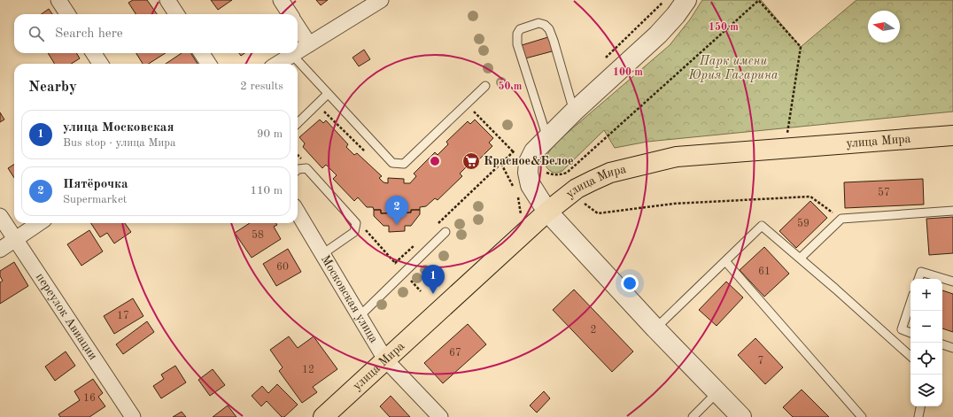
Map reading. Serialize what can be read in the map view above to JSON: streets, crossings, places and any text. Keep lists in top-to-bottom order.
{
  "streets": {
    "main road": ["улица Мира"],
    "street": ["Московская улица", "переулок Авиации"]
  },
  "crossings": [
    ["улица Мира", "Московская улица"]
  ],
  "parks": ["Парк имени Юрия Гагарина"],
  "places": {
    "supermarket": ["Красное&Белое"]
  },
  "house_numbers": [
    "57",
    "59",
    "58",
    "60",
    "61",
    "17",
    "2",
    "67",
    "7",
    "12",
    "16"
  ],
  "north": "left",
  "page": {
    "search": "Search here",
    "heading": ["Nearby", "2 results"],
    "list": [
      {
        "mark": "1",
        "name": "улица Московская",
        "note": "Bus stop · улица Мира",
        "value": "90 m"
      },
      {
        "mark": "2",
        "name": "Пятёрочка",
        "note": "Supermarket",
        "value": "110 m"
      }
    ],
    "pins": ["2", "1"],
    "map_buttons": ["+", "−"]
  },
  "rings": ["150 m", "100 m", "50 m"]
}
